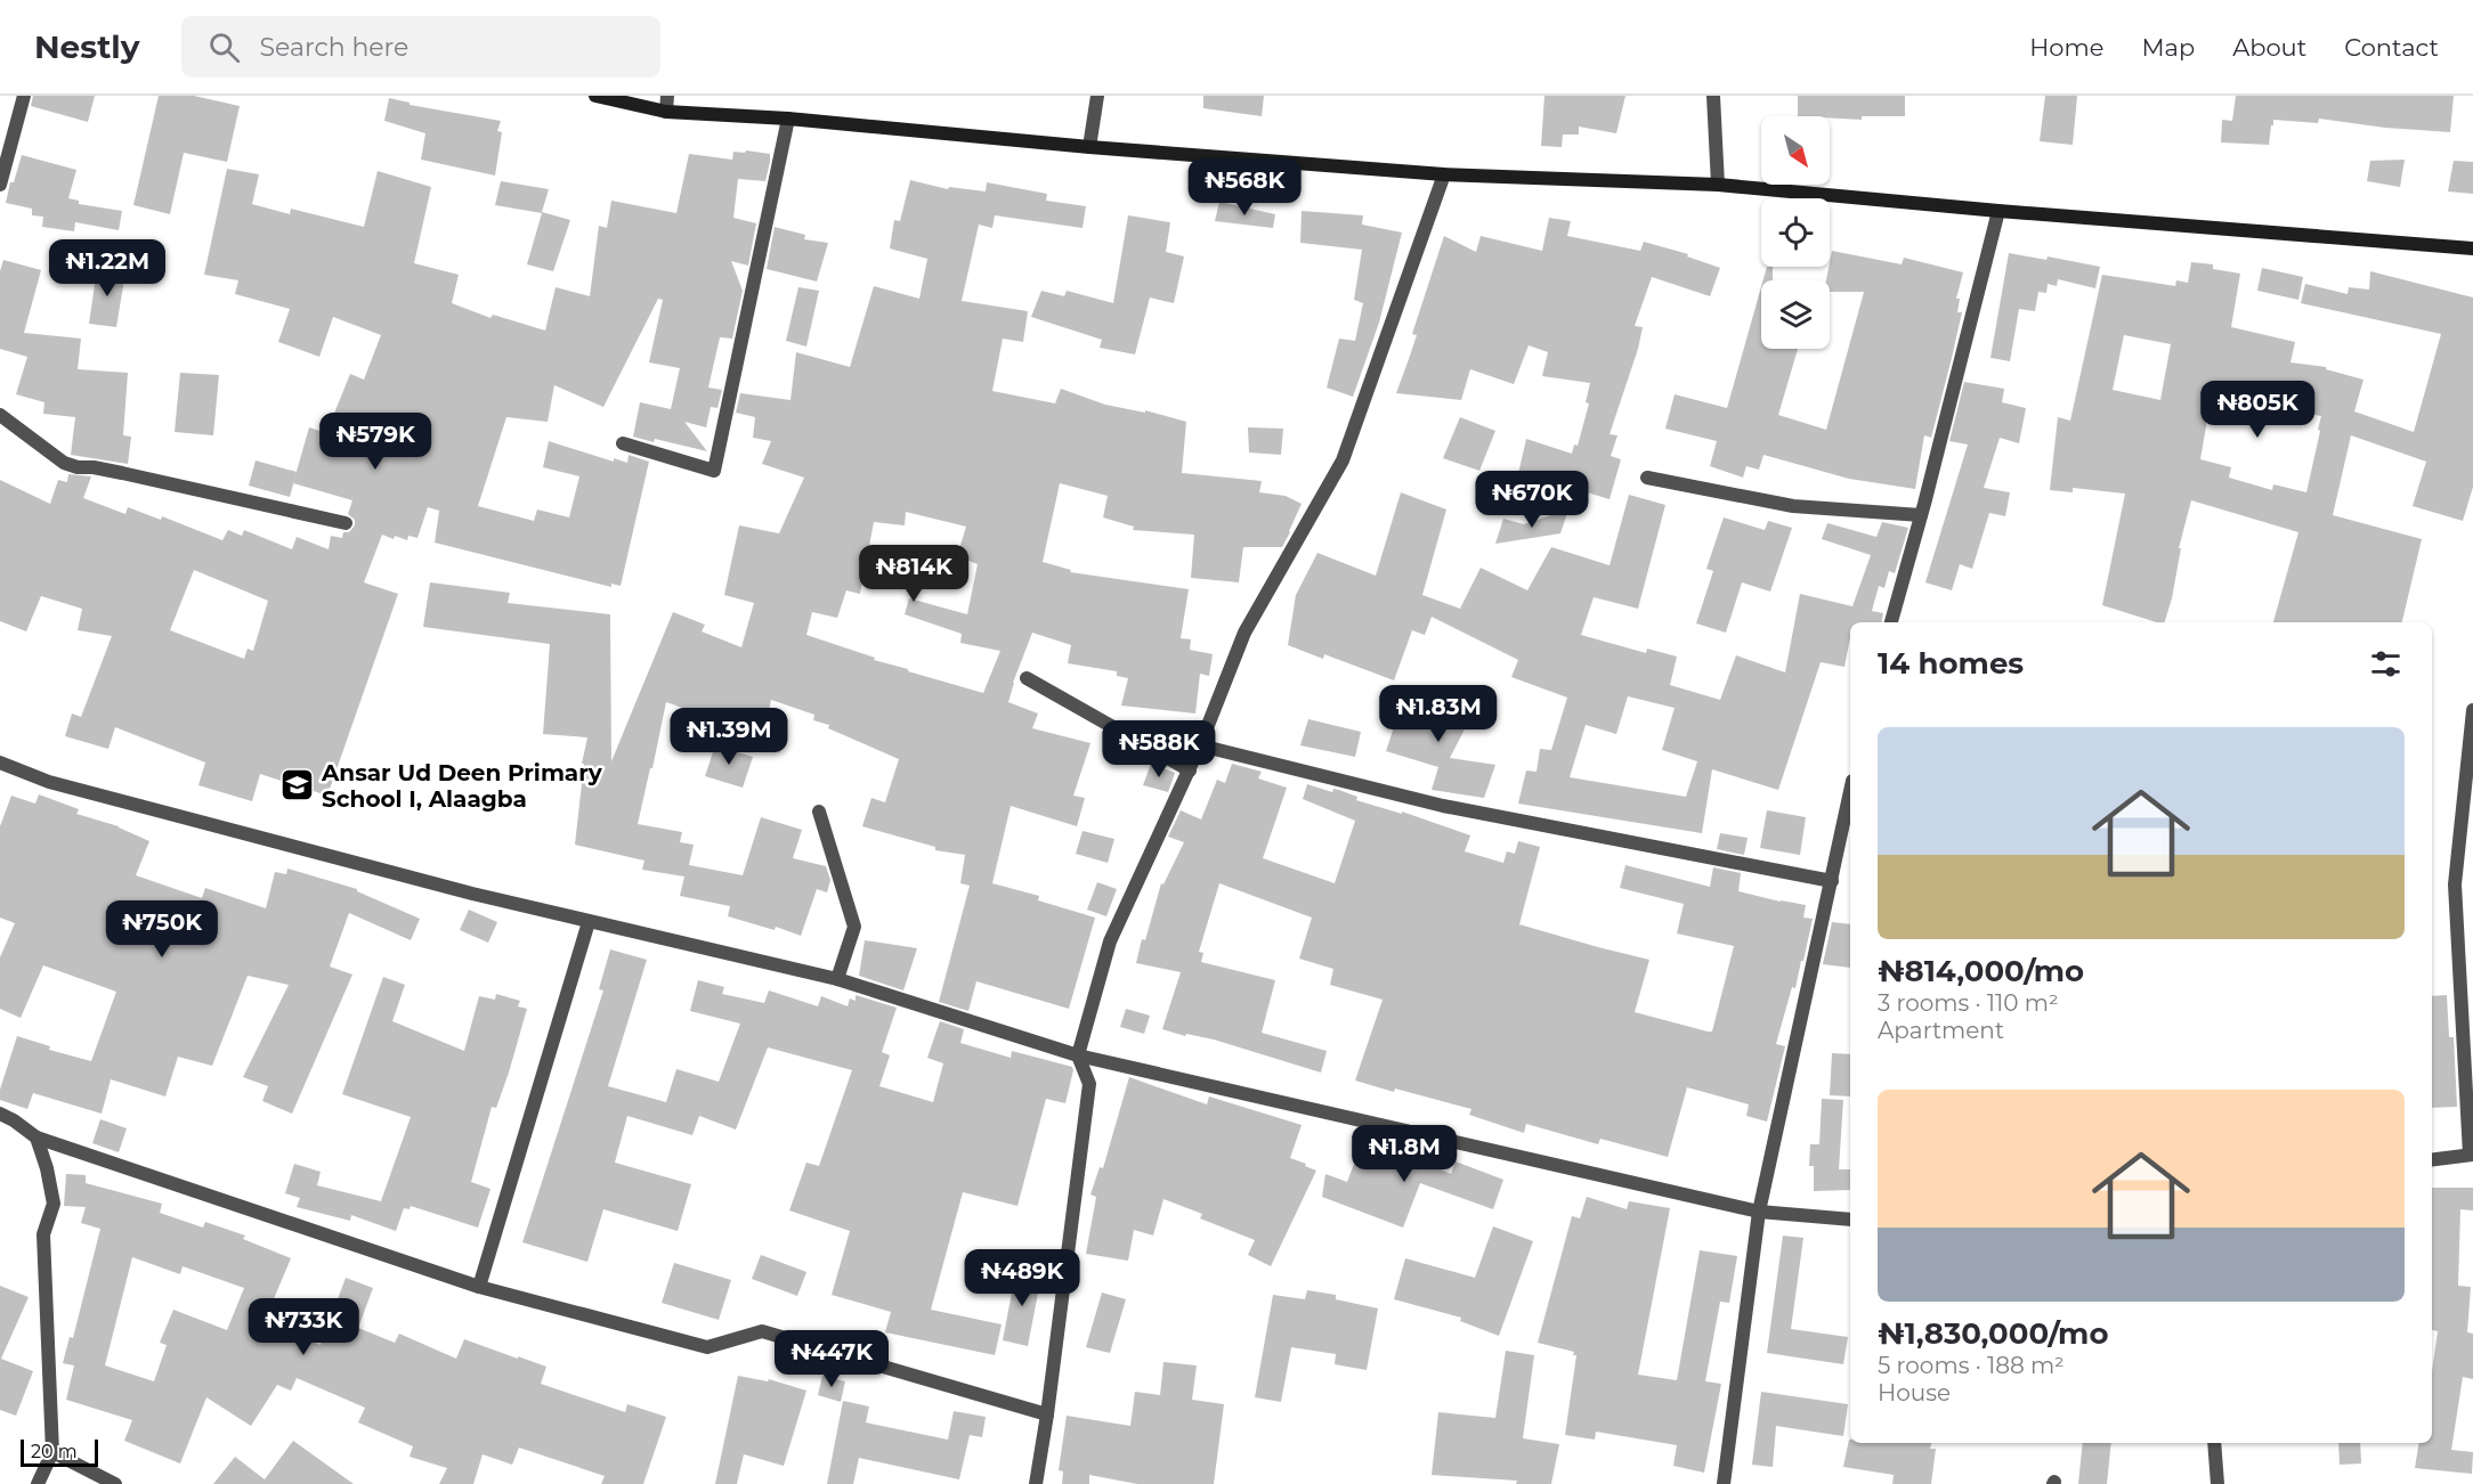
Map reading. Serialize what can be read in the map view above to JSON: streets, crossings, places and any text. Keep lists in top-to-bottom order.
{
  "places": {
    "school or university": ["Ansar Ud Deen Primary School I, Alaagba"]
  },
  "scale_bar": "20 m",
  "north": "bottom right",
  "page": {
    "header": "Nestly",
    "search": "Search here",
    "nav": [
      "Home",
      "Map",
      "About",
      "Contact"
    ],
    "price": [
      "₦568K",
      "₦1.22M",
      "₦805K",
      "₦579K",
      "₦670K",
      "₦814K",
      "₦1.83M",
      "₦1.39M",
      "₦588K",
      "₦750K",
      "₦1.8M",
      "₦489K",
      "₦733K",
      "₦447K"
    ],
    "heading": "14 homes",
    "list": [
      {
        "name": "₦814,000/mo",
        "note": "3 rooms · 110 m² · Apartment"
      },
      {
        "name": "₦1,830,000/mo",
        "note": "5 rooms · 188 m² · House"
      }
    ],
    "scale": "20 m"
  }
}
